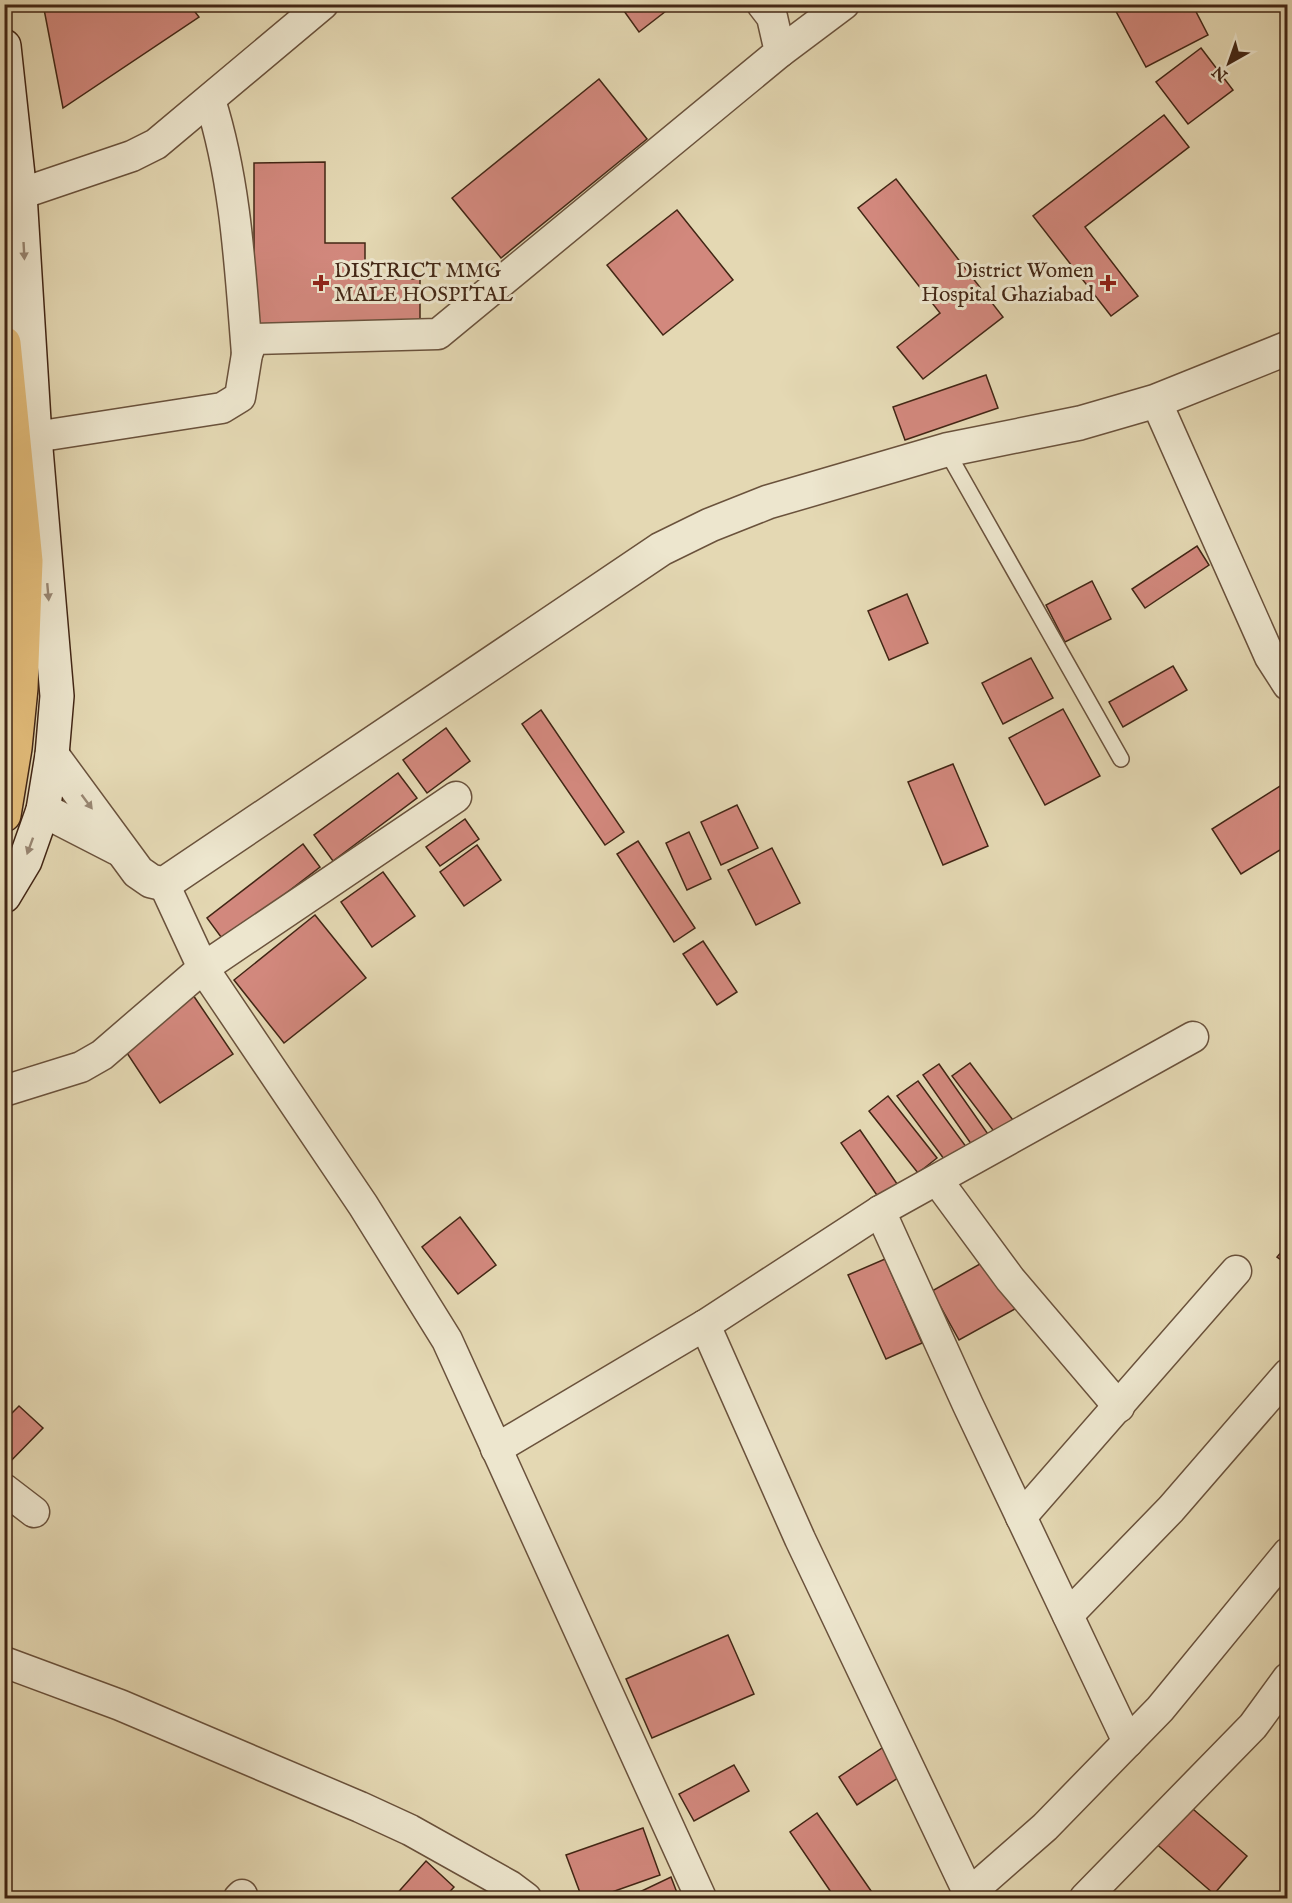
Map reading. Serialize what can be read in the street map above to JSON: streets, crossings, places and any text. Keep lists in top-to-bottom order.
{
  "places": {
    "health": ["DISTRICT MMG MALE HOSPITAL", "District Women Hospital Ghaziabad"]
  },
  "north": "bottom left"
}
